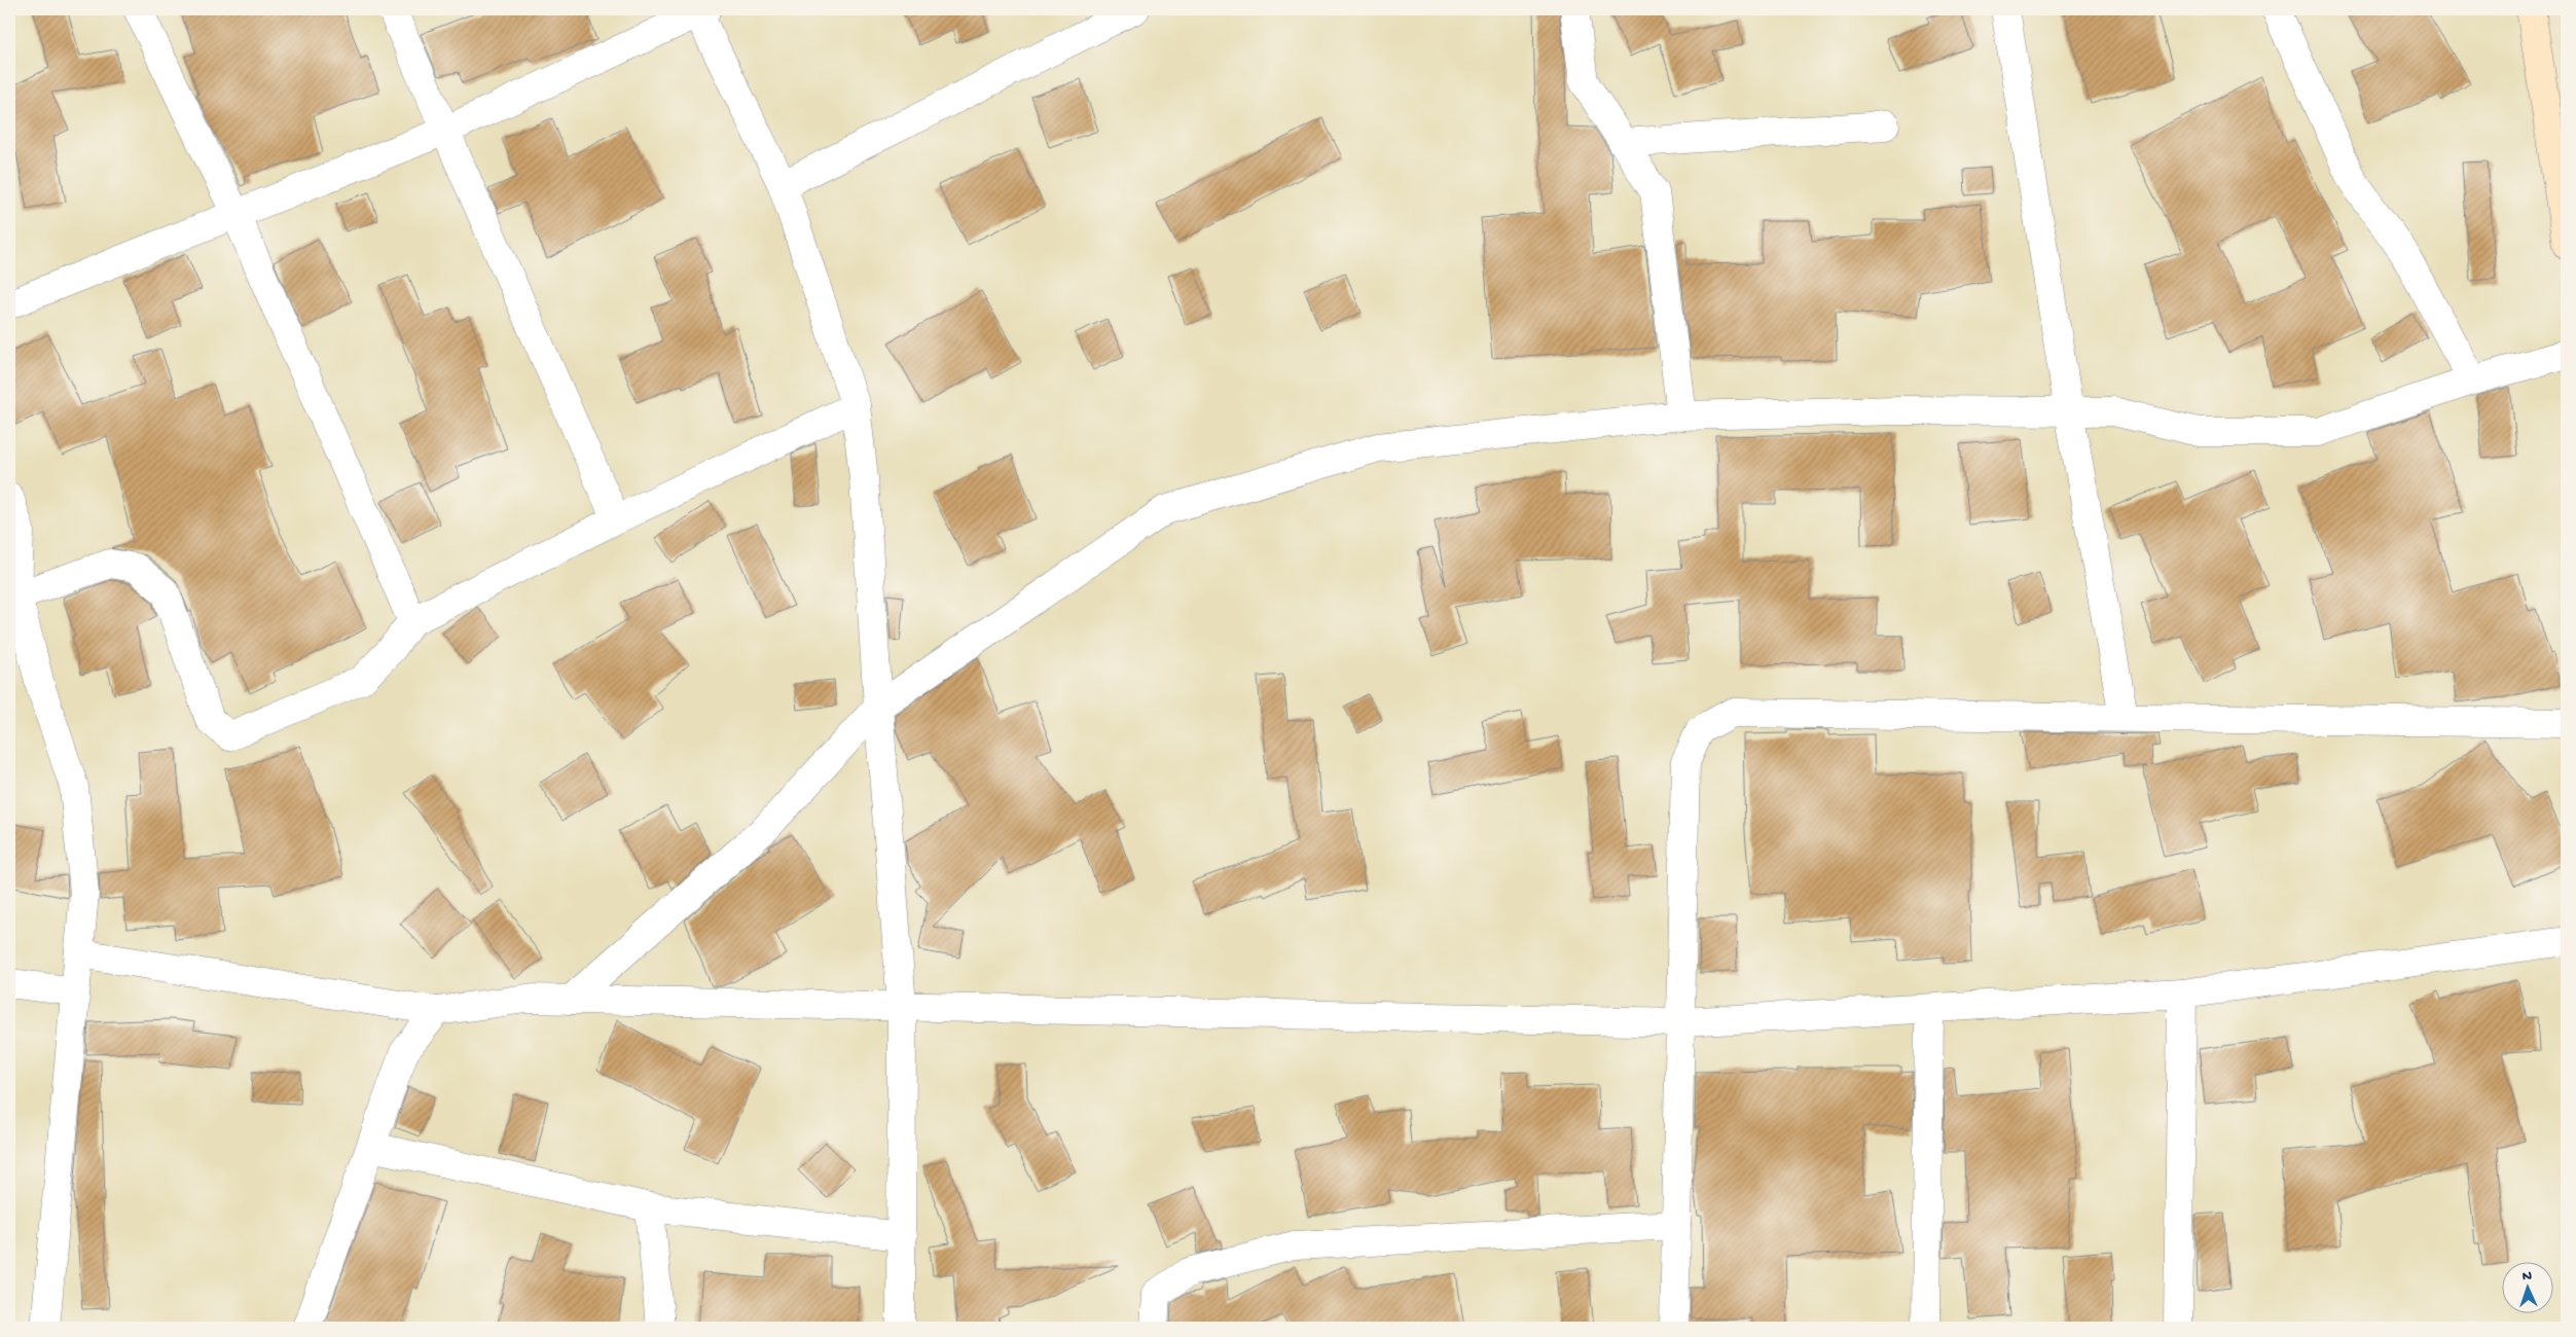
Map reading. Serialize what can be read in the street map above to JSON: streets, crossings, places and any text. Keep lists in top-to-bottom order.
{
  "north": "top"
}
